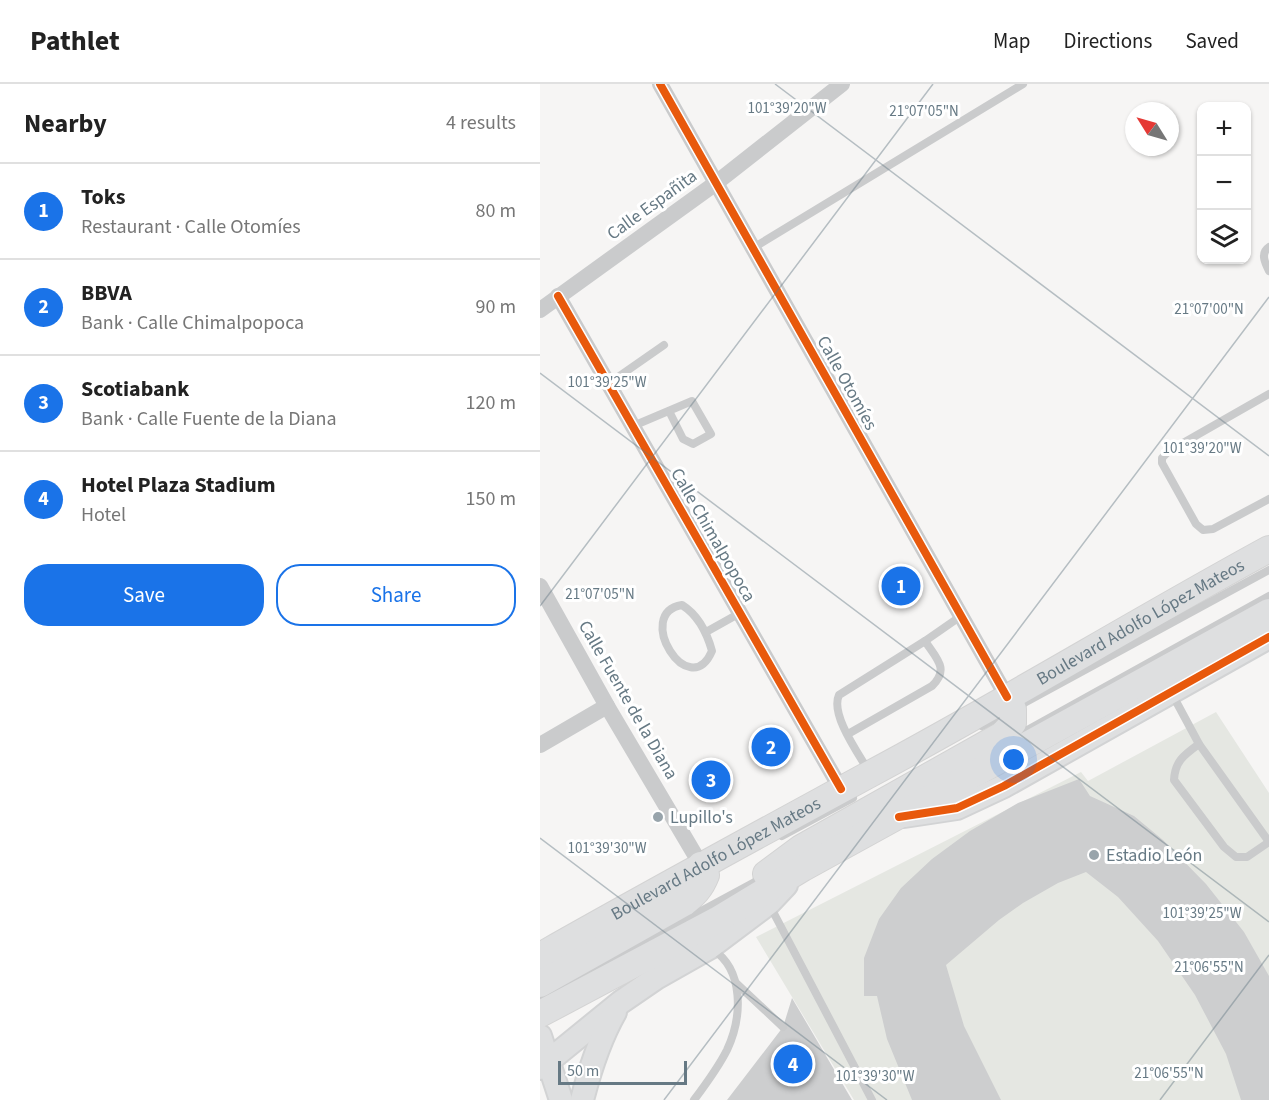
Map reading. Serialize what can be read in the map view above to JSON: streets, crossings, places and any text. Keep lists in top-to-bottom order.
{
  "streets": {
    "main road": ["Boulevard Adolfo López Mateos"],
    "street": [
      "Calle Españita",
      "Calle Otomíes",
      "Calle Chimalpopoca",
      "Calle Fuente de la Diana"
    ]
  },
  "crossings": [
    ["Calle Españita", "Calle Otomíes"],
    ["Calle Españita", "Calle Chimalpopoca"],
    ["Calle Otomíes", "Boulevard Adolfo López Mateos"],
    ["Calle Chimalpopoca", "Boulevard Adolfo López Mateos"],
    ["Boulevard Adolfo López Mateos", "Calle Fuente de la Diana"]
  ],
  "places": ["Lupillo's", "Estadio León"],
  "scale_bar": "50 m",
  "north": "top left",
  "page": {
    "header": "Pathlet",
    "nav": ["Map", "Directions", "Saved"],
    "heading": ["Nearby", "4 results"],
    "map_buttons": ["+", "−"],
    "list": [
      {
        "mark": "1",
        "name": "Toks",
        "note": "Restaurant · Calle Otomíes",
        "value": "80 m"
      },
      {
        "mark": "2",
        "name": "BBVA",
        "note": "Bank · Calle Chimalpopoca",
        "value": "90 m"
      },
      {
        "mark": "3",
        "name": "Scotiabank",
        "note": "Bank · Calle Fuente de la Diana",
        "value": "120 m"
      },
      {
        "mark": "4",
        "name": "Hotel Plaza Stadium",
        "note": "Hotel",
        "value": "150 m"
      }
    ],
    "buttons": ["Save", "Share"],
    "pins": [
      "1",
      "2",
      "3",
      "4"
    ],
    "scale": "50 m"
  },
  "coordinates": [
    "101°39'20\"W",
    "21°07'05\"N",
    "21°07'00\"N",
    "101°39'25\"W",
    "101°39'30\"W",
    "21°06'55\"N"
  ]
}
